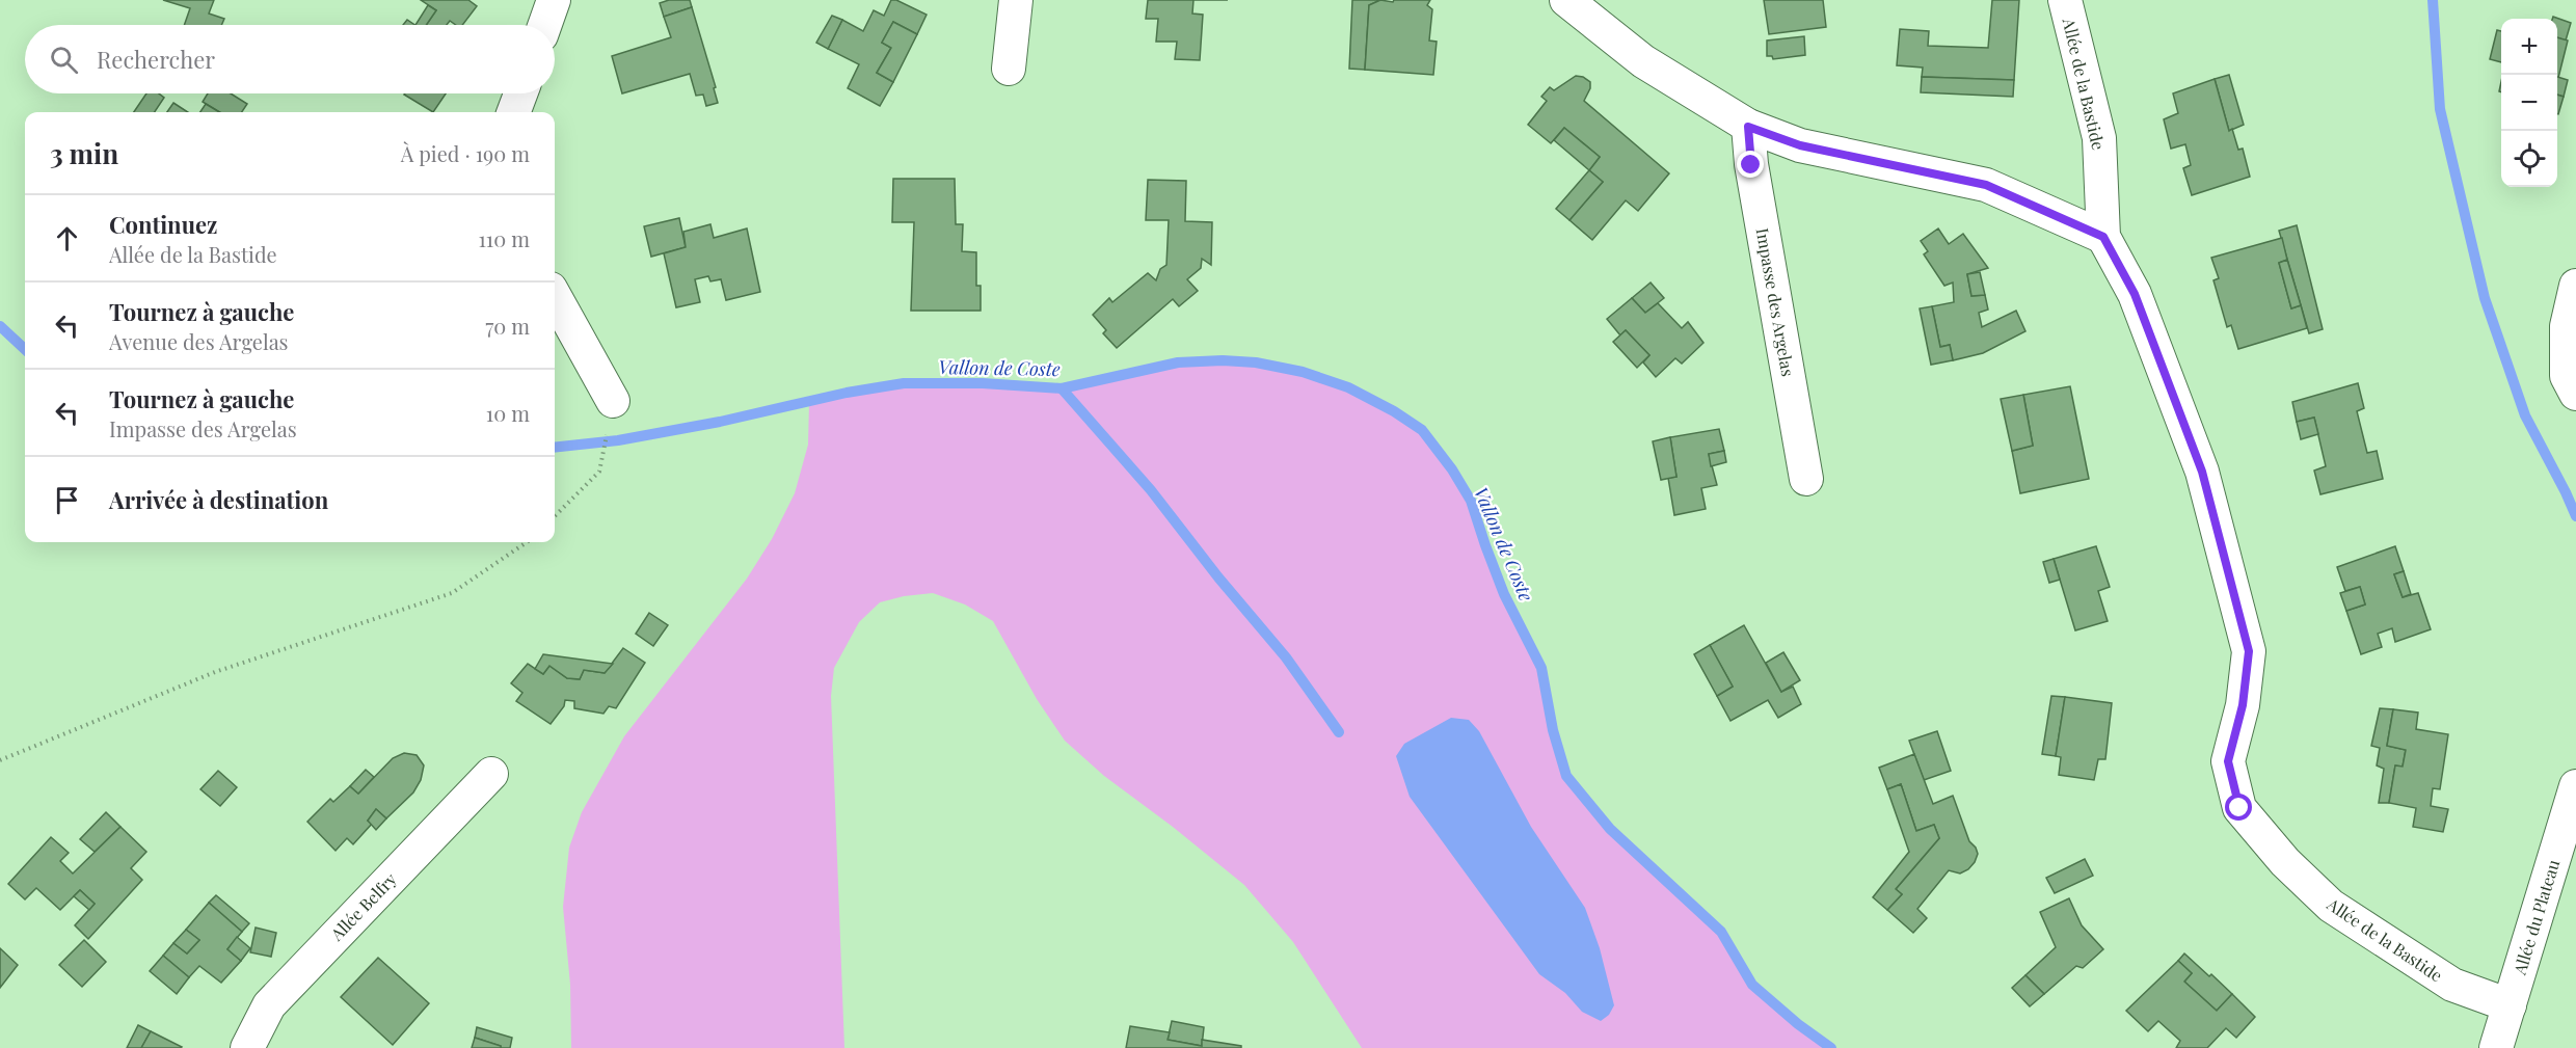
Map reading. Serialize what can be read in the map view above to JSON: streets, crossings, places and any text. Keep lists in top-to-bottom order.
{
  "streets": {
    "street": [
      "Allée de la Bastide",
      "Impasse des Argelas",
      "Allée Belfry",
      "Allée du Plateau"
    ]
  },
  "crossings": [
    ["Allée de la Bastide", "Allée du Plateau"]
  ],
  "water": ["Vallon de Coste"],
  "page": {
    "map_buttons": ["+", "−"],
    "search": "Rechercher",
    "heading": ["3 min", "À pied · 190 m"],
    "list": [
      ["Continuez", "Allée de la Bastide", "110 m"],
      ["Tournez à gauche", "Avenue des Argelas", "70 m"],
      ["Tournez à gauche", "Impasse des Argelas", "10 m"],
      "Arrivée à destination"
    ]
  }
}
